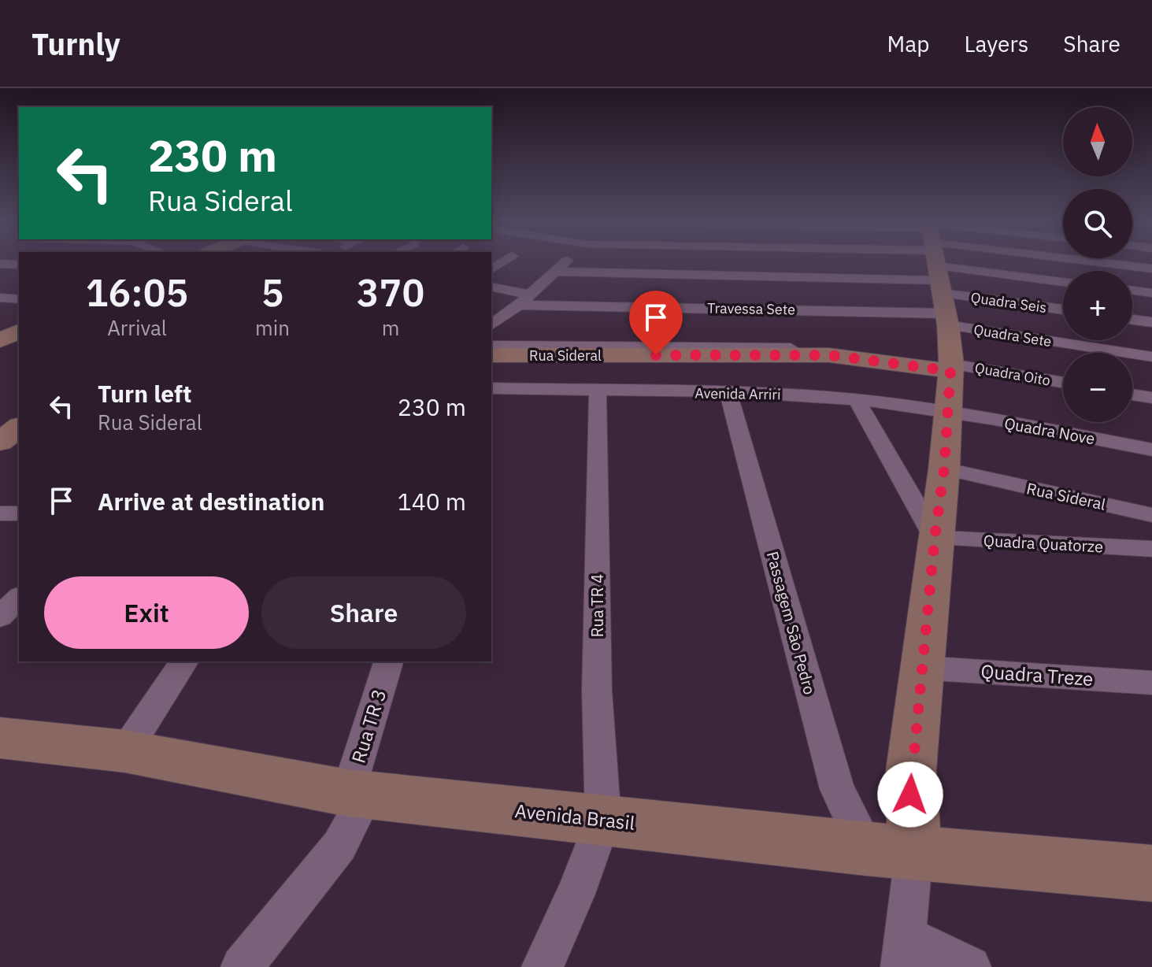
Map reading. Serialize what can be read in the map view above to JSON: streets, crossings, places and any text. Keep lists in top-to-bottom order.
{
  "streets": {
    "main road": ["Rua Sideral", "Avenida Brasil"],
    "street": [
      "Quadra Seis",
      "Travessa Sete",
      "Quadra Sete",
      "Quadra Oito",
      "Avenida Arriri",
      "Quadra Nove",
      "Quadra Quatorze",
      "Rua TR 4",
      "Passagem São Pedro",
      "Quadra Treze",
      "Rua TR 3"
    ]
  },
  "crossings": [
    ["Quadra Seis", "Travessa Sete"],
    ["Quadra Seis", "Quadra Sete"],
    ["Travessa Sete", "Quadra Sete"],
    ["Rua Sideral", "Quadra Oito"],
    ["Avenida Arriri", "Quadra Nove"],
    ["Avenida Arriri", "Rua TR 4"],
    ["Avenida Arriri", "Passagem São Pedro"],
    ["Rua TR 4", "Avenida Brasil"],
    ["Passagem São Pedro", "Avenida Brasil"],
    ["Rua TR 3", "Avenida Brasil"]
  ],
  "north": "top",
  "page": {
    "header": "Turnly",
    "nav": ["Map", "Layers", "Share"],
    "map_buttons": ["+", "−"],
    "turn": ["230 m", "Rua Sideral"],
    "eta": [
      "16:05",
      "Arrival",
      "5",
      "min",
      "370",
      "m"
    ],
    "list": [
      {
        "name": "Turn left",
        "note": "Rua Sideral",
        "value": "230 m"
      },
      {
        "name": "Arrive at destination",
        "value": "140 m"
      }
    ],
    "buttons": ["Exit", "Share"]
  }
}
